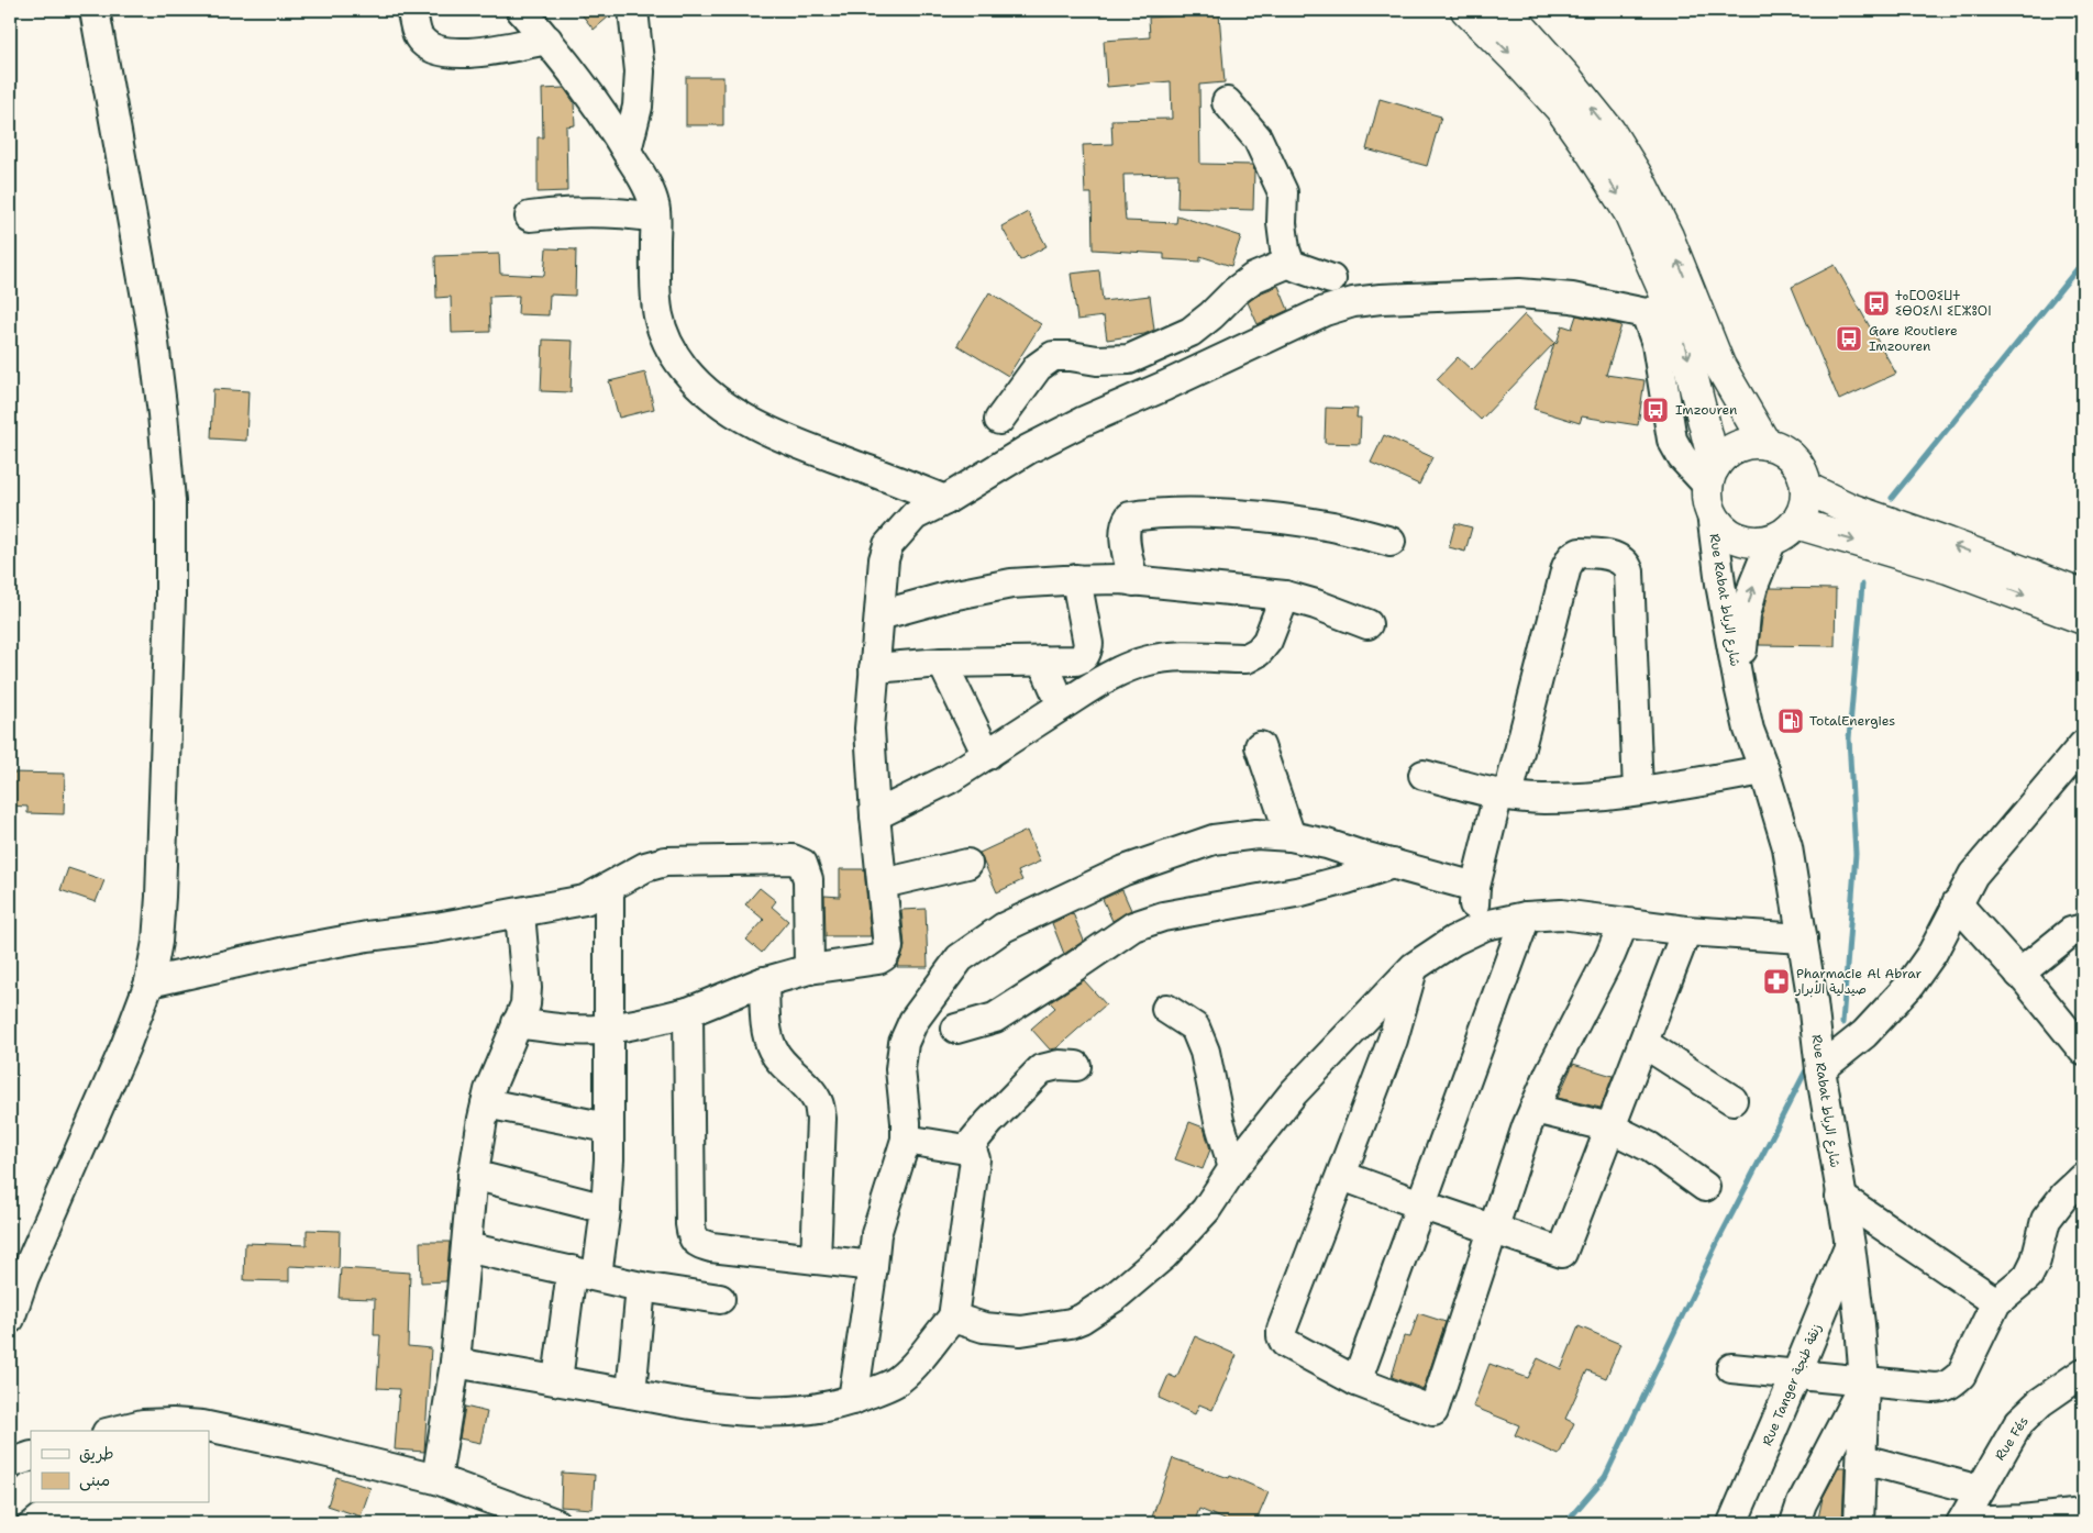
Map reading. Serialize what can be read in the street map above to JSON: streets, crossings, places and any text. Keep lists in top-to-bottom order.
{
  "streets": {
    "street": ["Rue Rabat شارع الرباط", "Rue Tanger زنقة طنجة", "Rue Fés"]
  },
  "crossings": [
    ["Rue Rabat شارع الرباط", "Rue Tanger زنقة طنجة"]
  ],
  "places": {
    "bus stop": ["ⵜⴰⵎⵔⵙⵉⵡⵜ ⵉⴱⵔⵉⴷⵏ ⵉⵎⵣⵓⵔⵏ", "Gare Routiere Imzouren", "Imzouren"],
    "fuel station": ["TotalEnergies"],
    "pharmacy": ["Pharmacie Al Abrar صيدلية الأبرار"]
  },
  "legend": ["طريق", "مبنى"]
}
